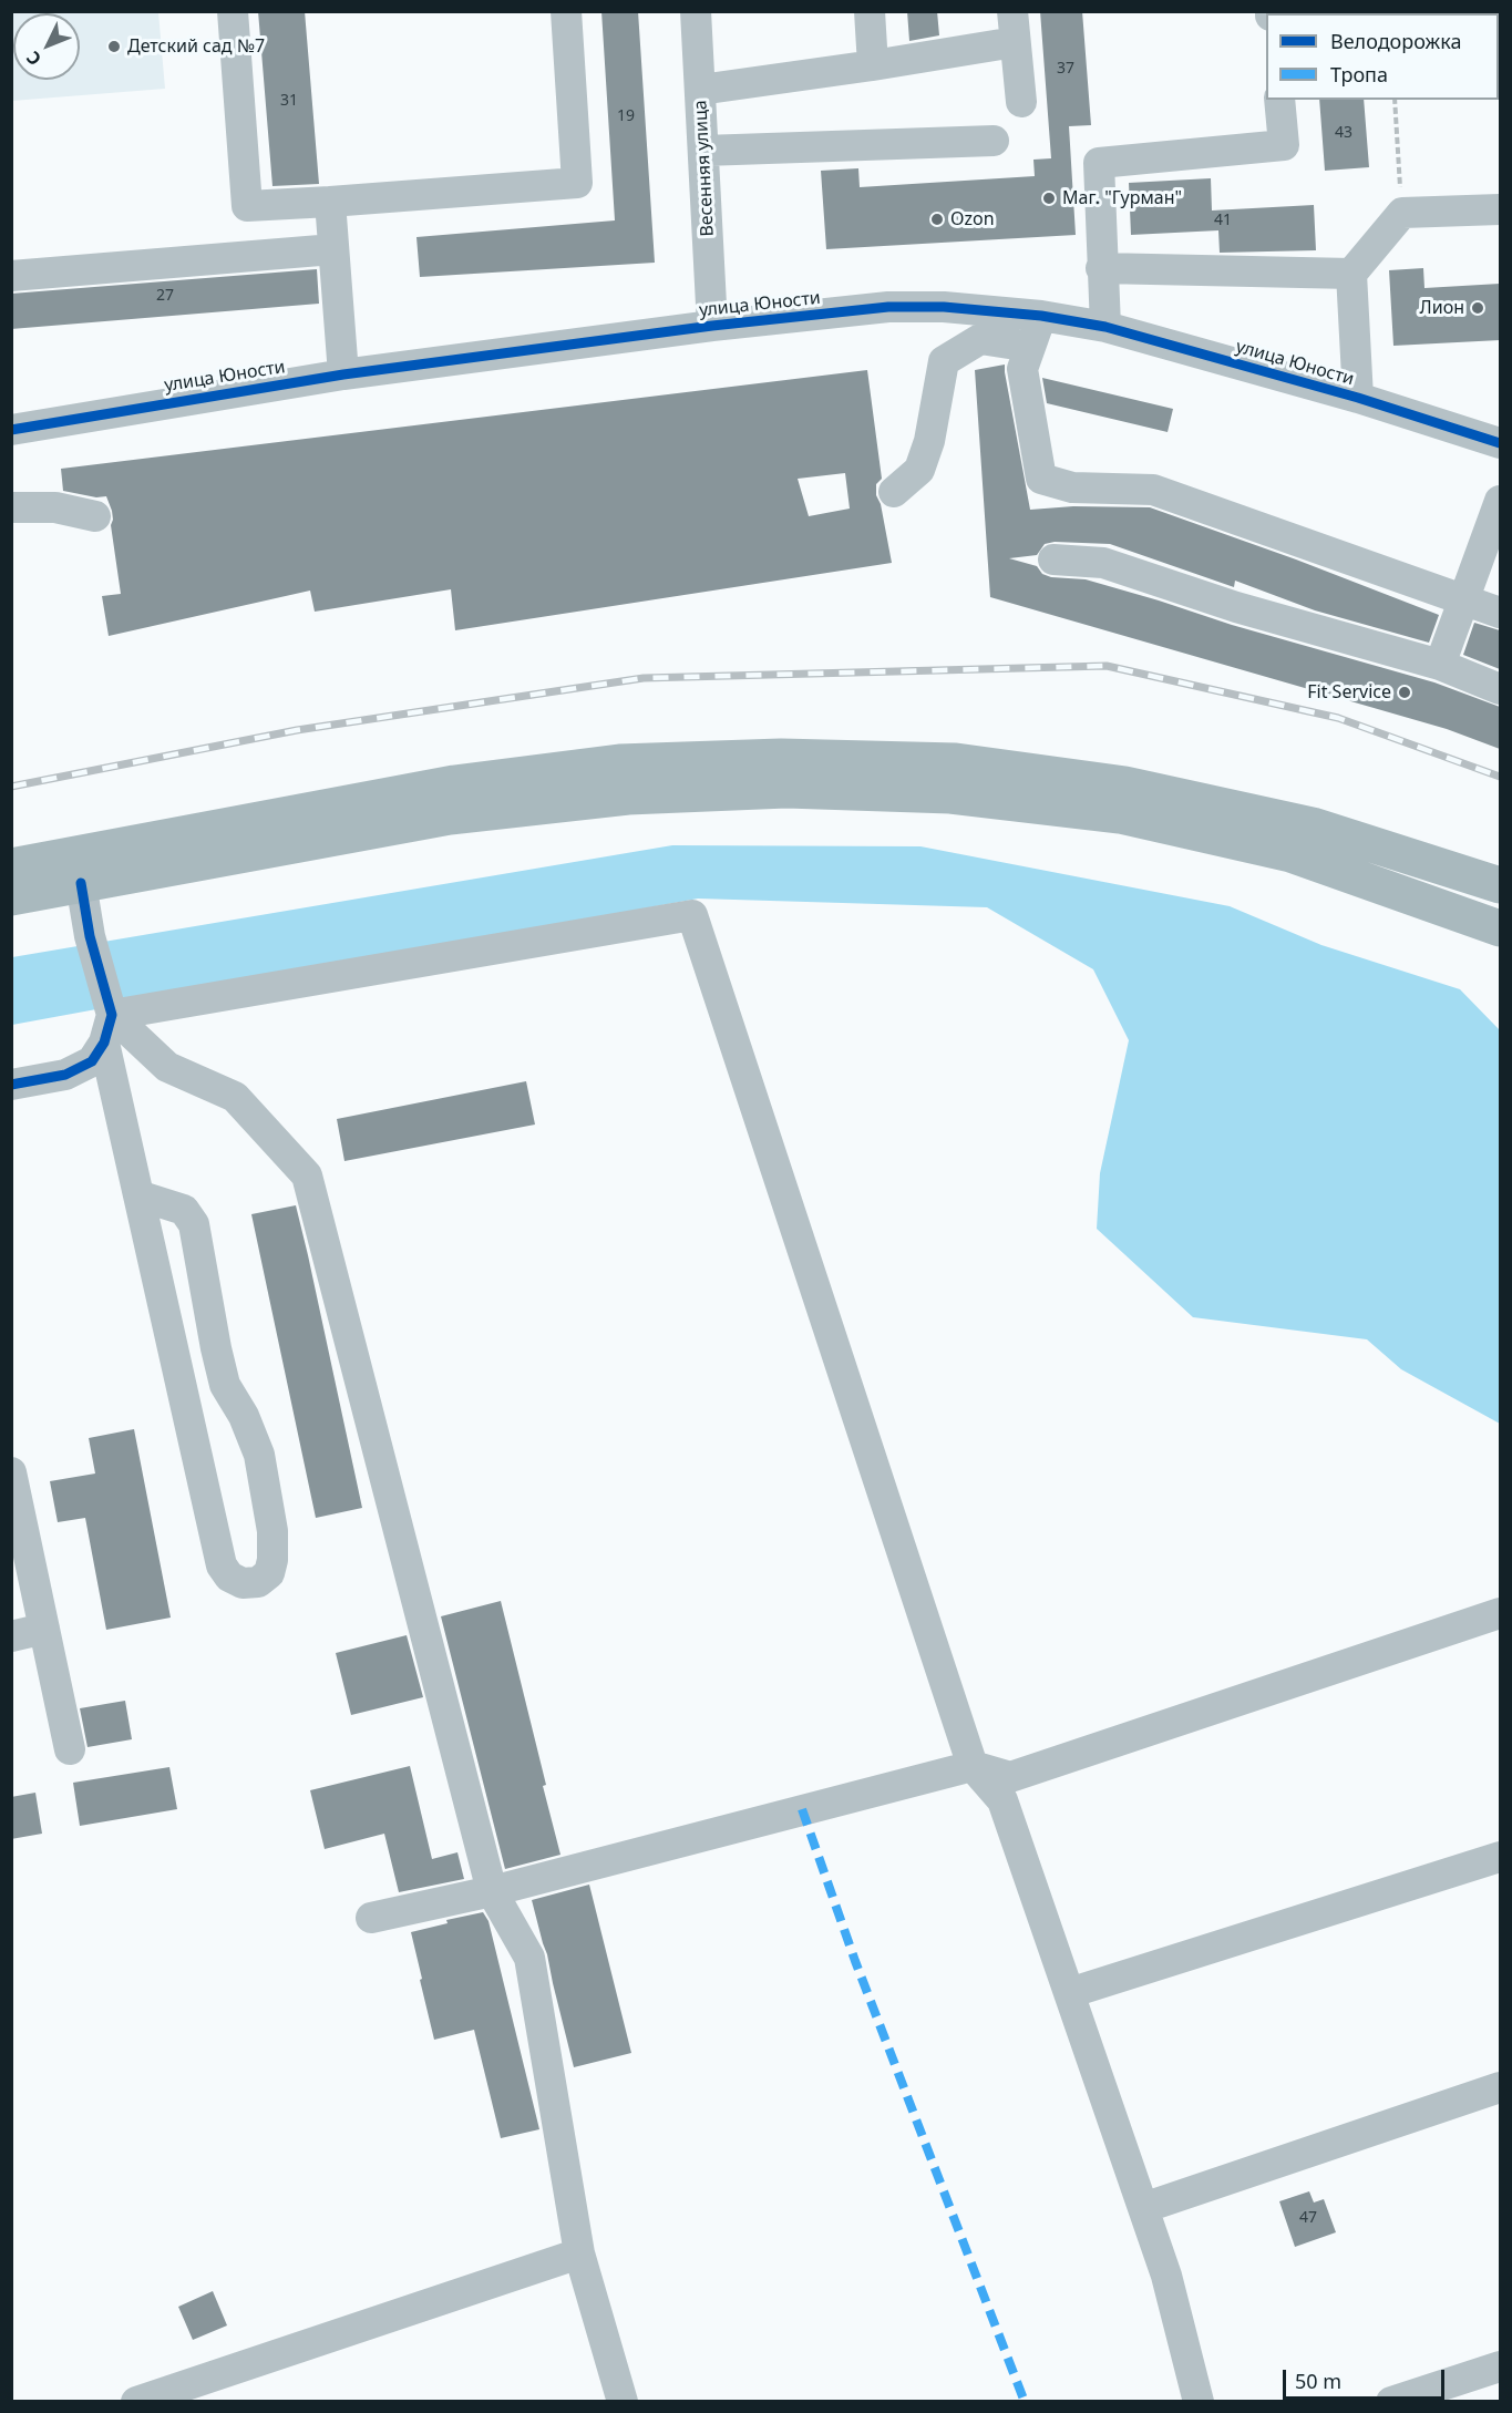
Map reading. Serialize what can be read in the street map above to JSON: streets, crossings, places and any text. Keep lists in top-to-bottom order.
{
  "streets": {
    "street": ["Весенняя улица", "улица Юности"]
  },
  "crossings": [
    ["Весенняя улица", "улица Юности"]
  ],
  "places": [
    "Детский сад №7",
    "Маг. \"Гурман\"",
    "Ozon",
    "Лион",
    "Fit Service"
  ],
  "house_numbers": [
    "37",
    "31",
    "19",
    "43",
    "41",
    "27",
    "47"
  ],
  "legend": ["Велодорожка", "Тропа"],
  "scale_bar": "50 m",
  "north": "bottom left"
}
